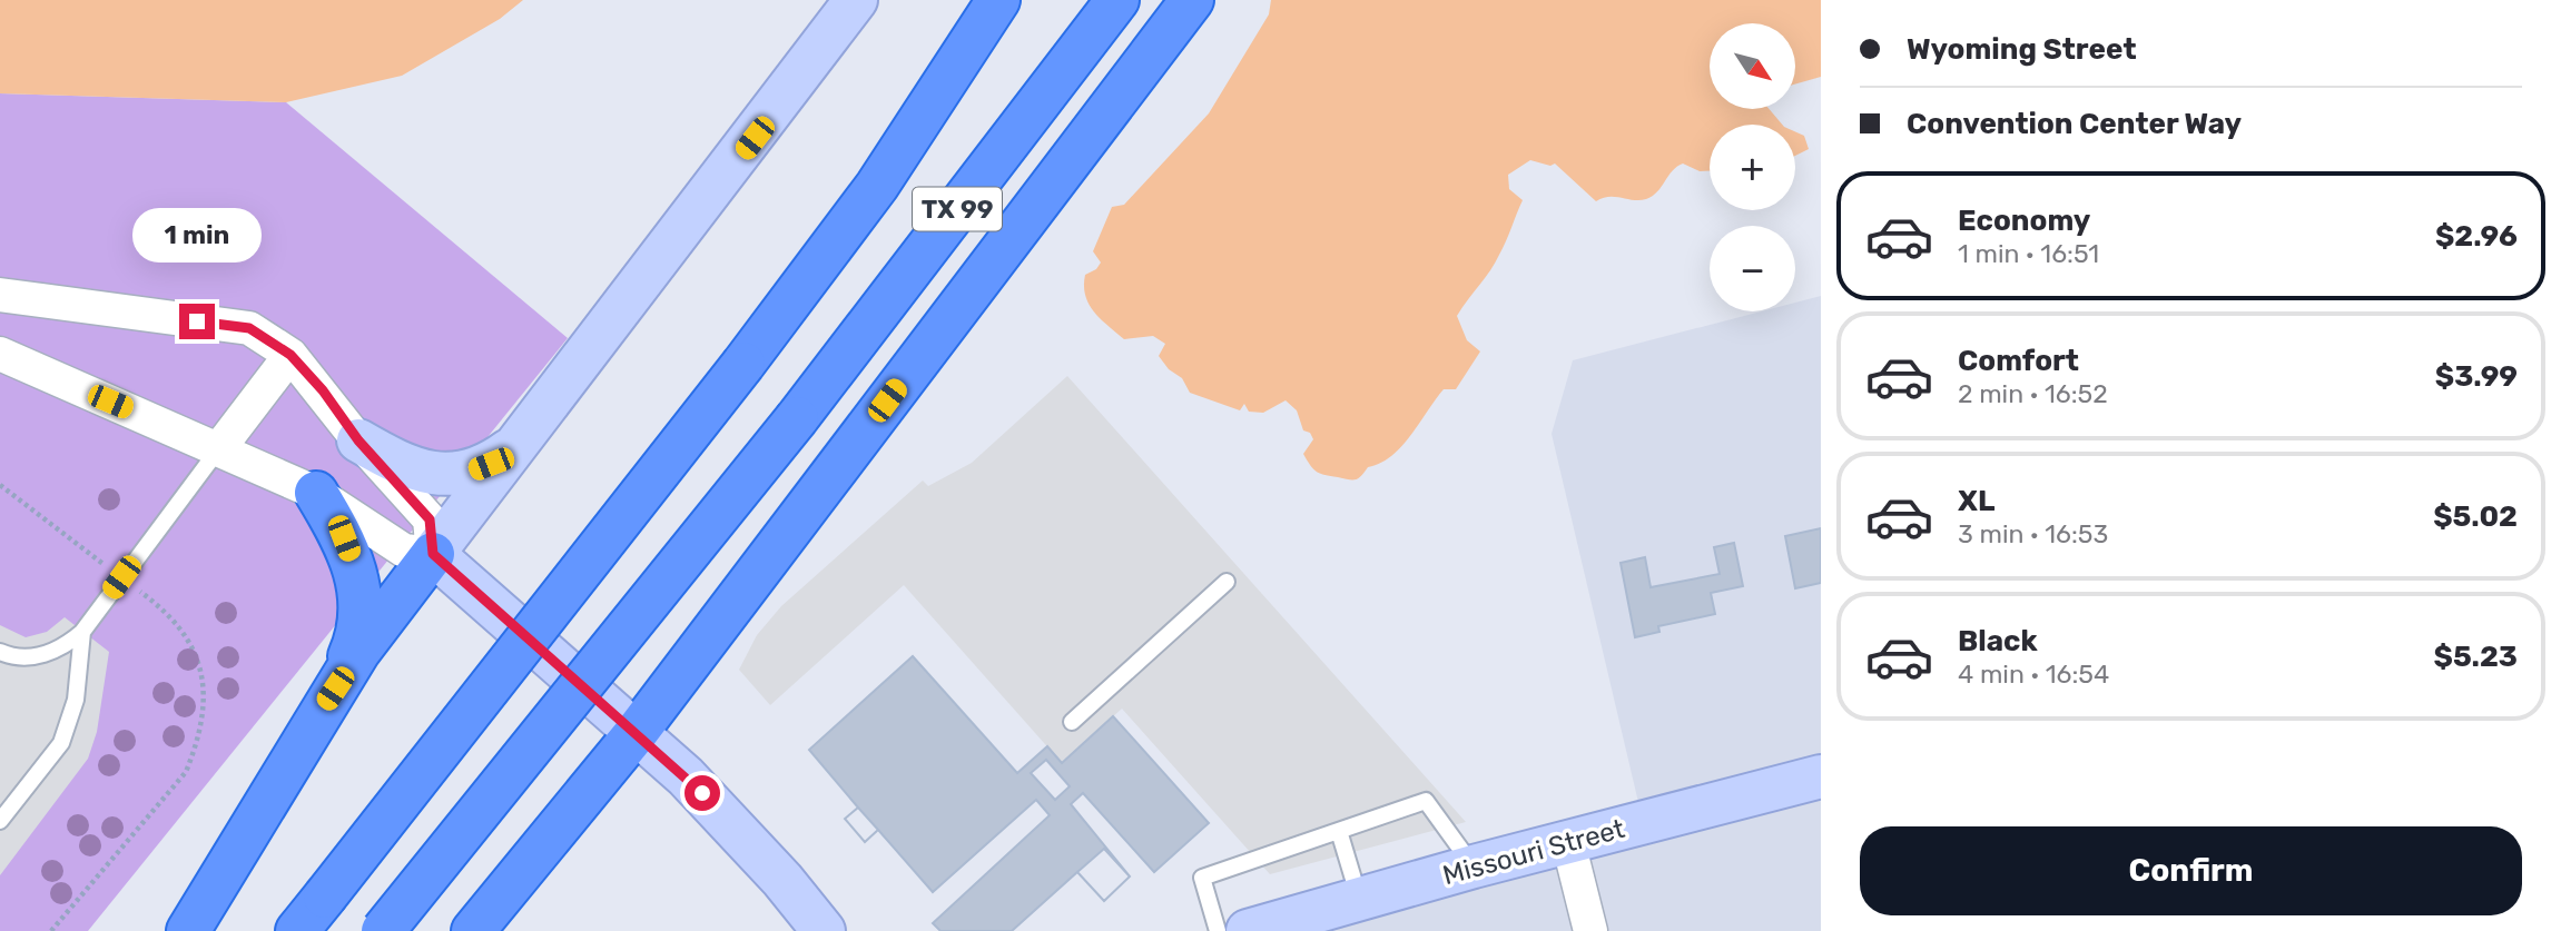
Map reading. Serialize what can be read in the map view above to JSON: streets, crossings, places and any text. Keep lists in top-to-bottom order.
{
  "streets": {
    "highway": ["TX 99"],
    "street": ["Missouri Street"]
  },
  "north": "bottom right",
  "page": {
    "banner": ["Wyoming Street", "Convention Center Way"],
    "map_buttons": ["+", "−"],
    "list": [
      {
        "name": "Economy",
        "note": "1 min · 16:51",
        "value": "$2.96"
      },
      {
        "name": "Comfort",
        "note": "2 min · 16:52",
        "value": "$3.99"
      },
      {
        "name": "XL",
        "note": "3 min · 16:53",
        "value": "$5.02"
      },
      {
        "name": "Black",
        "note": "4 min · 16:54",
        "value": "$5.23"
      }
    ],
    "bubble": "1 min",
    "buttons": "Confirm"
  }
}
